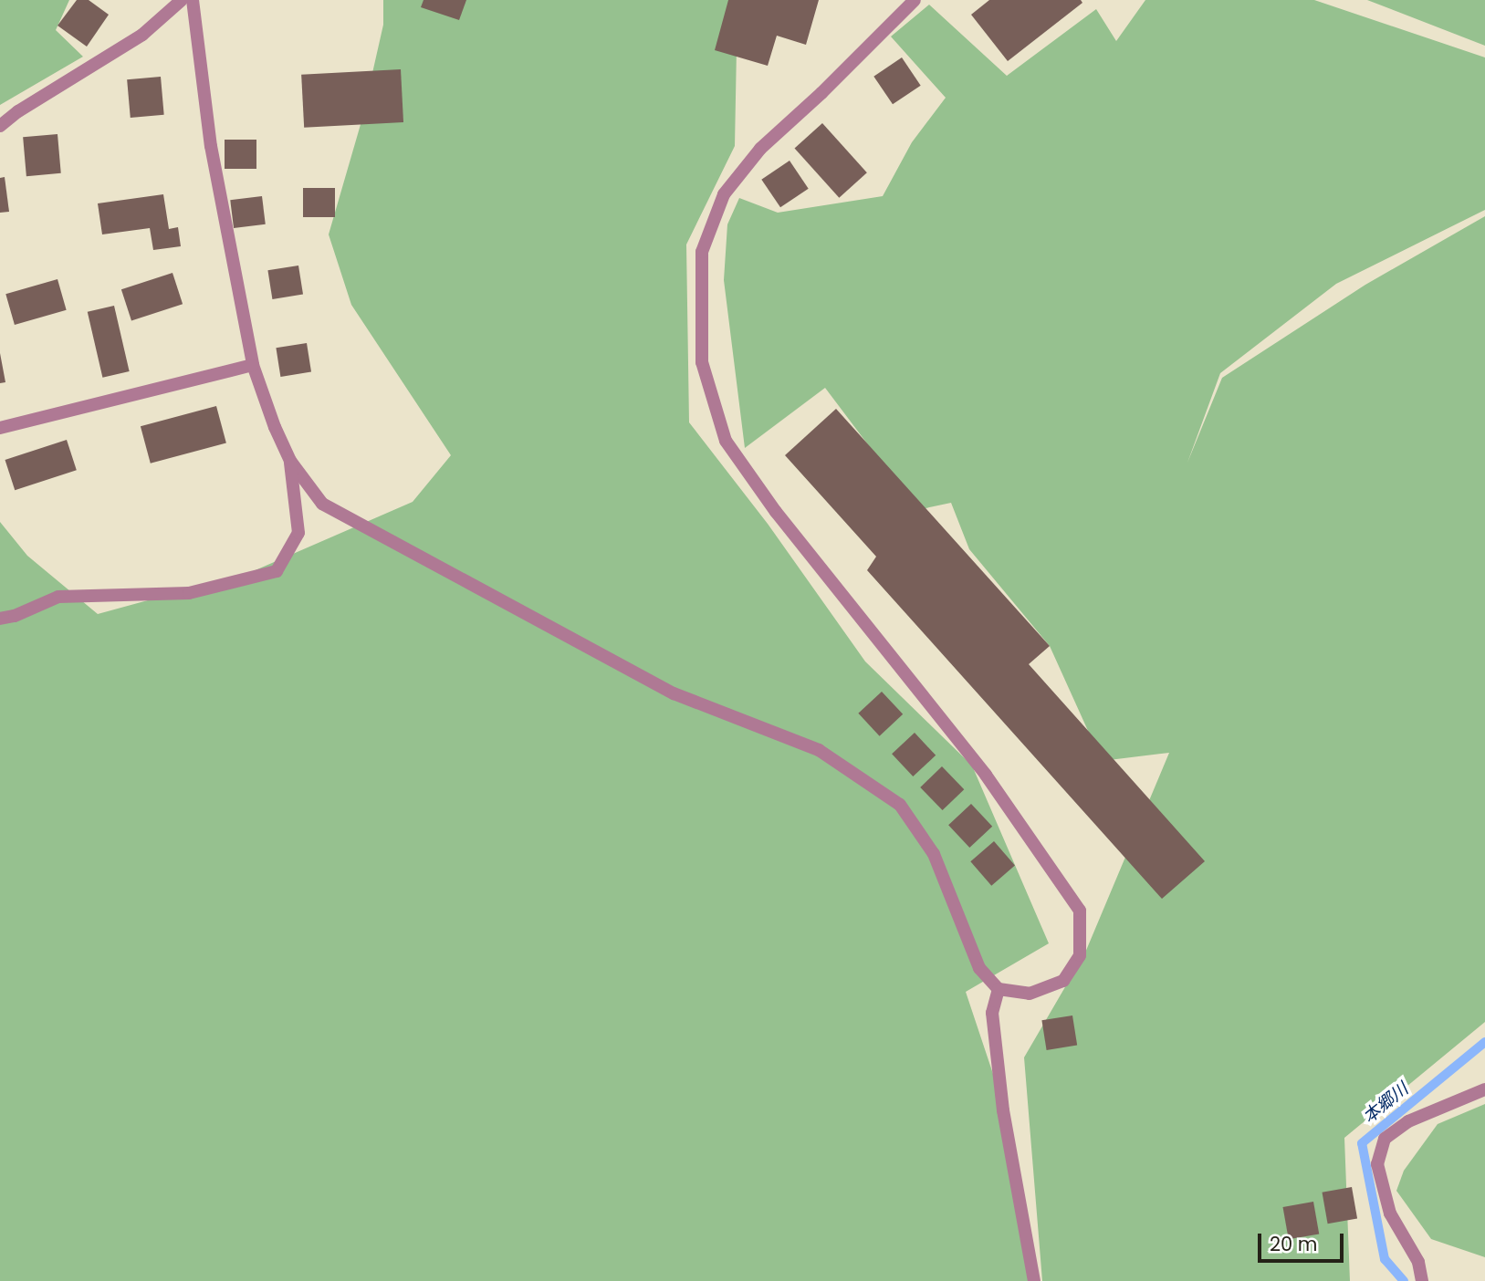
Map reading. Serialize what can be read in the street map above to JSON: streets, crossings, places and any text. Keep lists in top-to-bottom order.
{
  "water": ["本郷川"],
  "scale_bar": "20 m"
}
